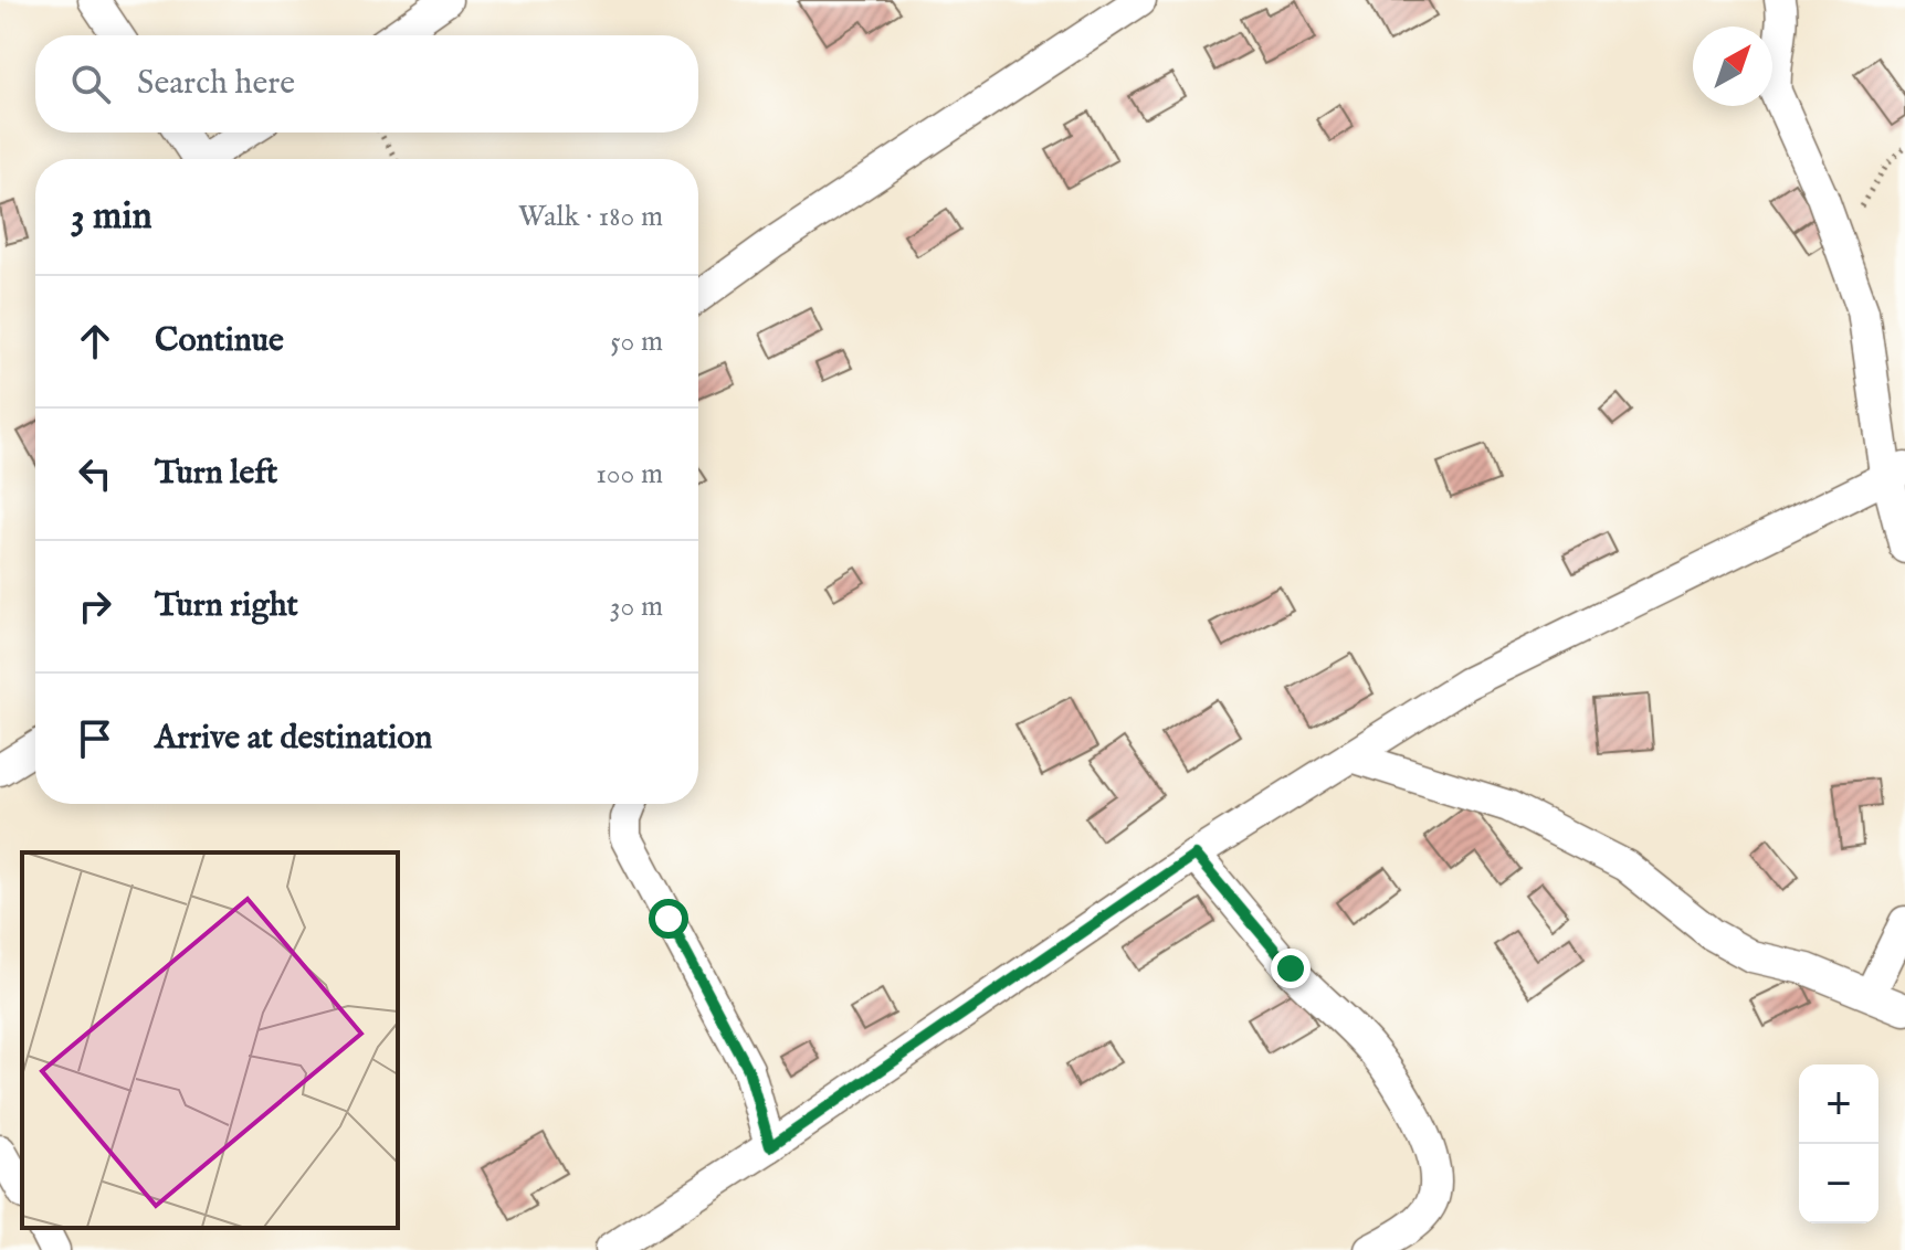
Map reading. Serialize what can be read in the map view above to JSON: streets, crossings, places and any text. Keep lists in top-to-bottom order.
{
  "north": "top right",
  "page": {
    "search": "Search here",
    "heading": ["3 min", "Walk · 180 m"],
    "list": [
      ["Continue", "50 m"],
      ["Turn left", "100 m"],
      ["Turn right", "30 m"],
      "Arrive at destination"
    ],
    "map_buttons": ["+", "−"]
  }
}
